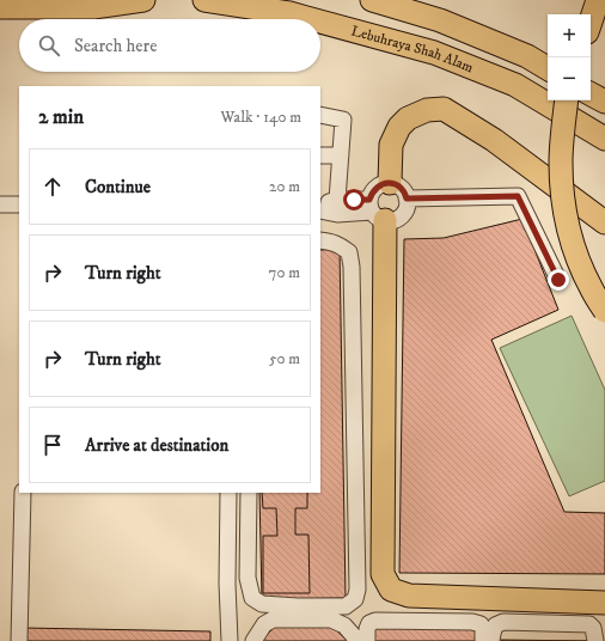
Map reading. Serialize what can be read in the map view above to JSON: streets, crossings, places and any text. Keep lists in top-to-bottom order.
{
  "streets": {
    "highway": ["Lebuhraya Shah Alam"]
  },
  "page": {
    "map_buttons": ["+", "−"],
    "search": "Search here",
    "heading": ["2 min", "Walk · 140 m"],
    "list": [
      ["Continue", "20 m"],
      ["Turn right", "70 m"],
      ["Turn right", "50 m"],
      "Arrive at destination"
    ]
  }
}
